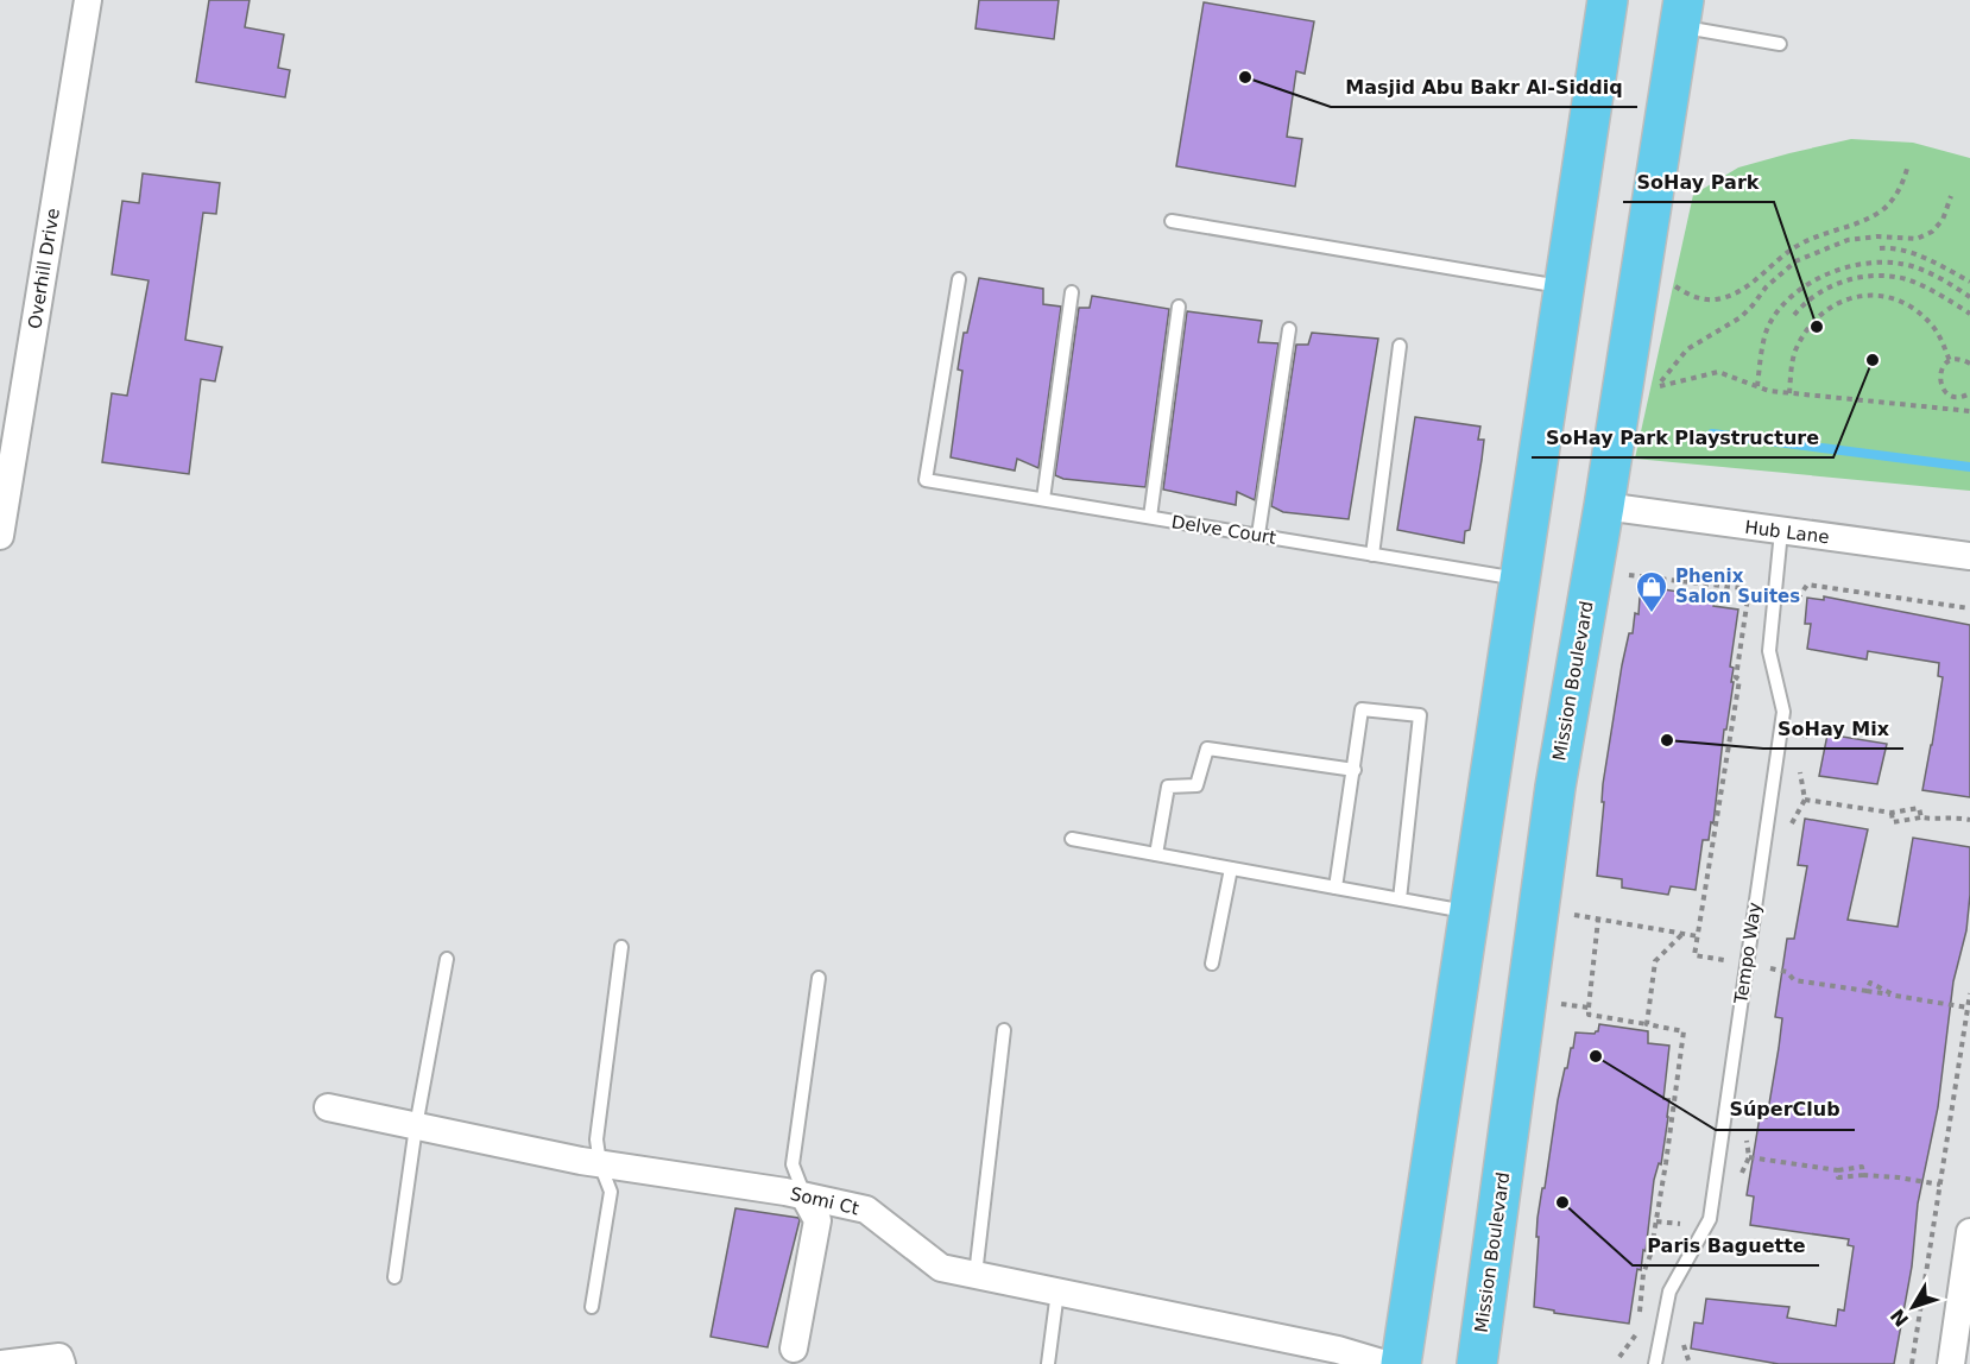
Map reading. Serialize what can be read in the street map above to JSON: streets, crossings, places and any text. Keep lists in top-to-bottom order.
{
  "streets": {
    "main road": ["Mission Boulevard"],
    "street": ["Overhill Drive", "Hub Lane", "Somi Ct"],
    "lane": ["Delve Court", "Tempo Way"]
  },
  "crossings": [
    ["Hub Lane", "Mission Boulevard"],
    ["Hub Lane", "Tempo Way"]
  ],
  "places": {
    "other": [
      "Masjid Abu Bakr Al-Siddiq",
      "SoHay Park",
      "SoHay Park Playstructure",
      "SoHay Mix",
      "SúperClub",
      "Paris Baguette"
    ],
    "shop": ["Phenix Salon Suites"]
  },
  "north": "bottom left"
}
